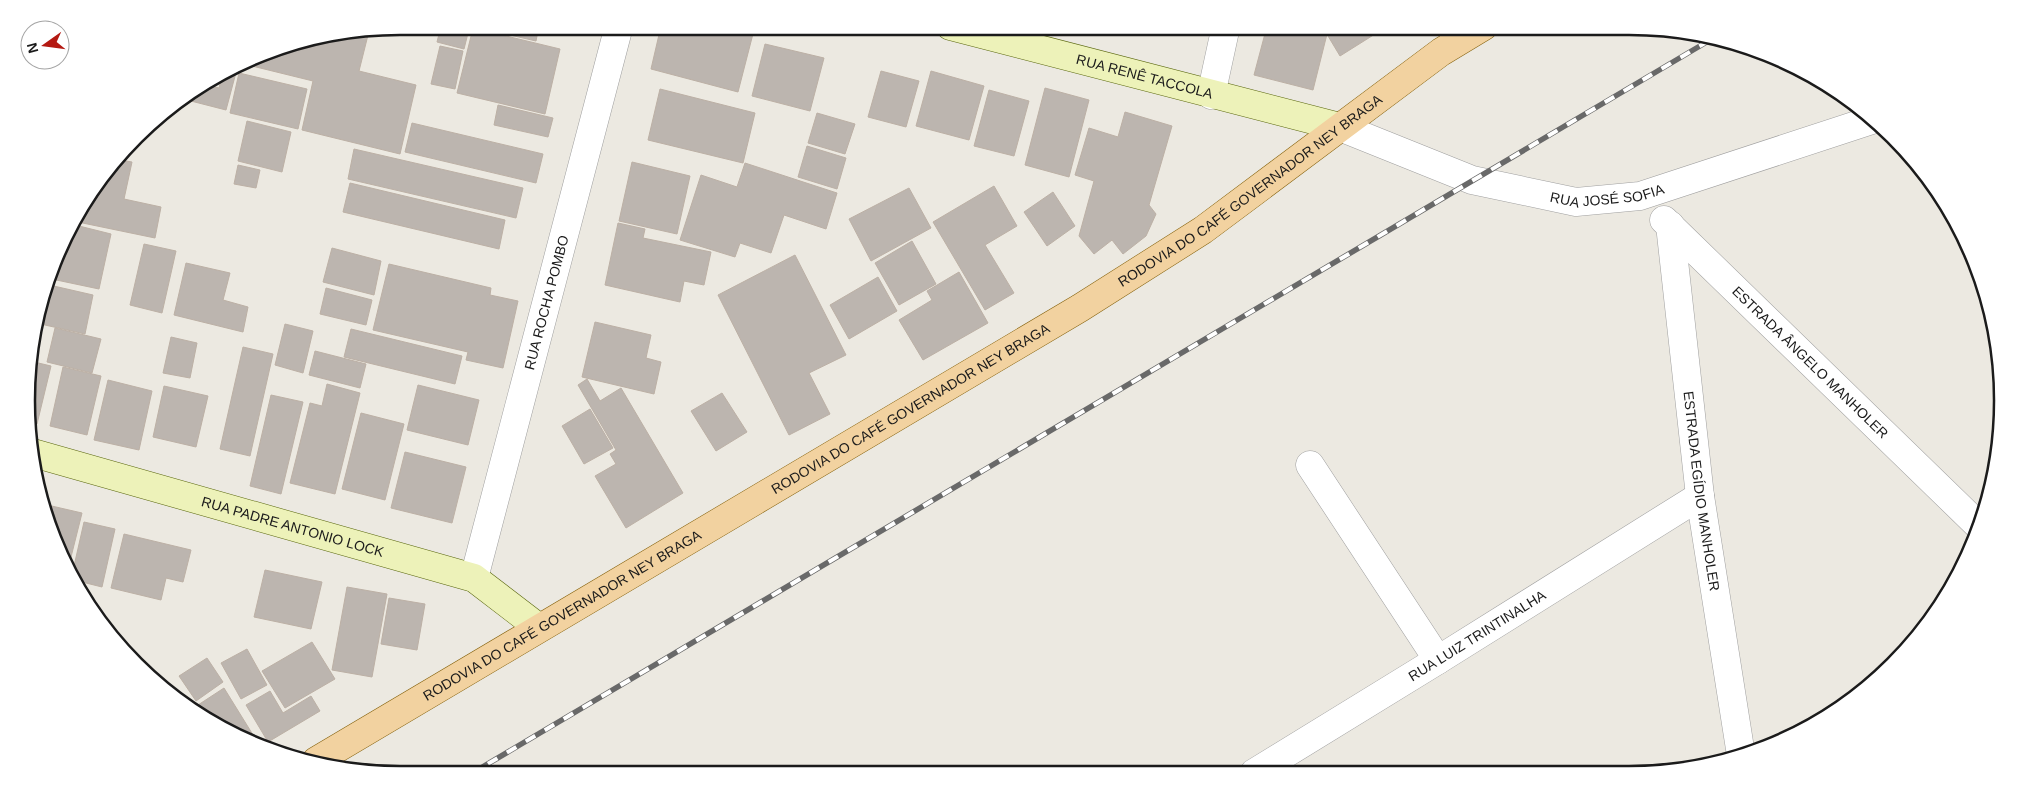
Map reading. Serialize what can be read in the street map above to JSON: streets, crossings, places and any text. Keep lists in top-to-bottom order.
{
  "streets": {
    "main road": ["RUA RENÊ TACCOLA", "RODOVIA DO CAFÉ GOVERNADOR NEY BRAGA", "RUA PADRE ANTONIO LOCK"],
    "street": [
      "RUA JOSÉ SOFIA",
      "RUA ROCHA POMBO",
      "ESTRADA ÂNGELO MANHOLER",
      "ESTRADA EGÍDIO MANHOLER",
      "RUA LUIZ TRINTINALHA"
    ]
  },
  "crossings": [
    ["RUA RENÊ TACCOLA", "RODOVIA DO CAFÉ GOVERNADOR NEY BRAGA"],
    ["RUA RENÊ TACCOLA", "RUA JOSÉ SOFIA"],
    ["RODOVIA DO CAFÉ GOVERNADOR NEY BRAGA", "RUA JOSÉ SOFIA"],
    ["RODOVIA DO CAFÉ GOVERNADOR NEY BRAGA", "RUA PADRE ANTONIO LOCK"],
    ["RUA JOSÉ SOFIA", "ESTRADA ÂNGELO MANHOLER"],
    ["RUA ROCHA POMBO", "RUA PADRE ANTONIO LOCK"],
    ["ESTRADA ÂNGELO MANHOLER", "ESTRADA EGÍDIO MANHOLER"],
    ["ESTRADA EGÍDIO MANHOLER", "RUA LUIZ TRINTINALHA"]
  ],
  "north": "left"
}
